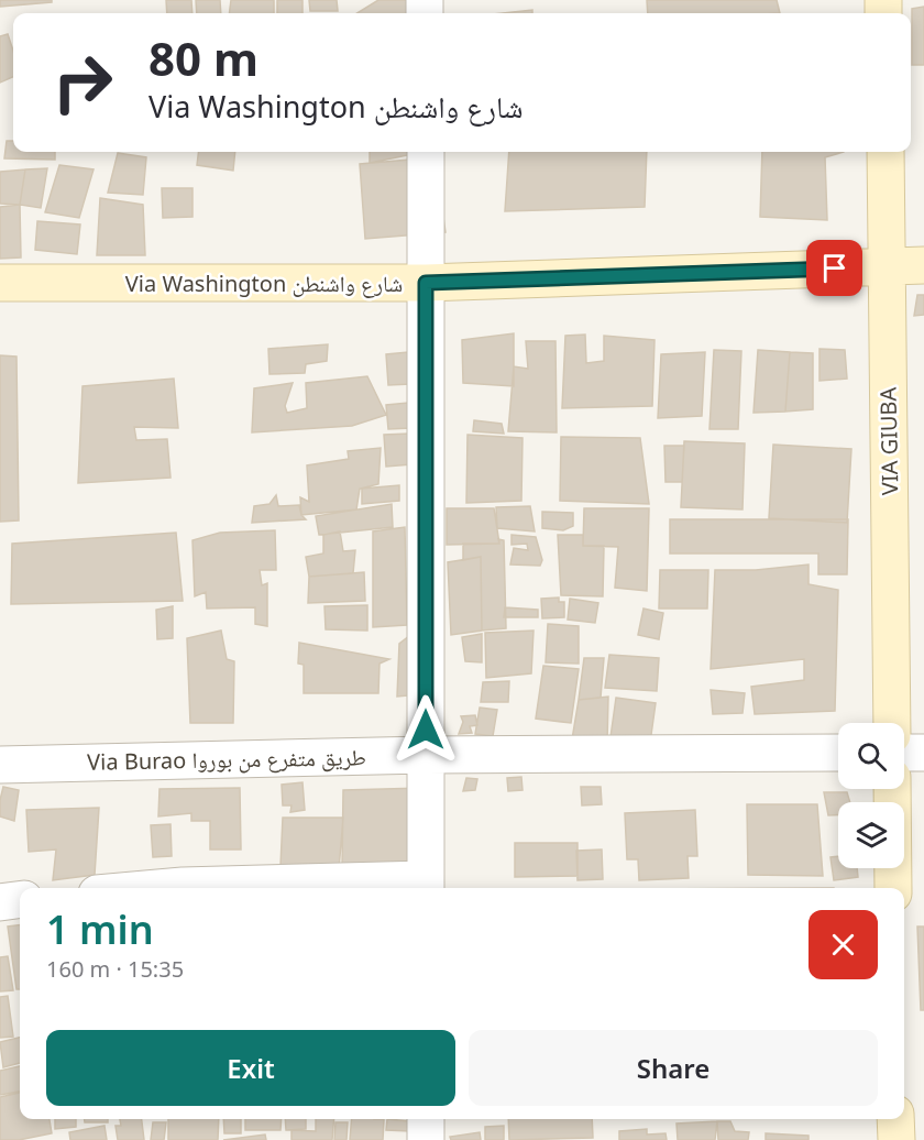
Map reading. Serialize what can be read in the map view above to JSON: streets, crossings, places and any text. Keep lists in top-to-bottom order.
{
  "streets": {
    "street": ["Via Washington شارع واشنطن", "VIA GIUBA", "Via Burao طريق متفرع من بوروا"]
  },
  "crossings": [
    ["Via Washington شارع واشنطن", "VIA GIUBA"]
  ],
  "page": {
    "turn": ["80 m", "Via Washington شارع واشنطن"],
    "heading": ["1 min", "160 m · 15:35"],
    "buttons": ["Exit", "Share"]
  }
}
